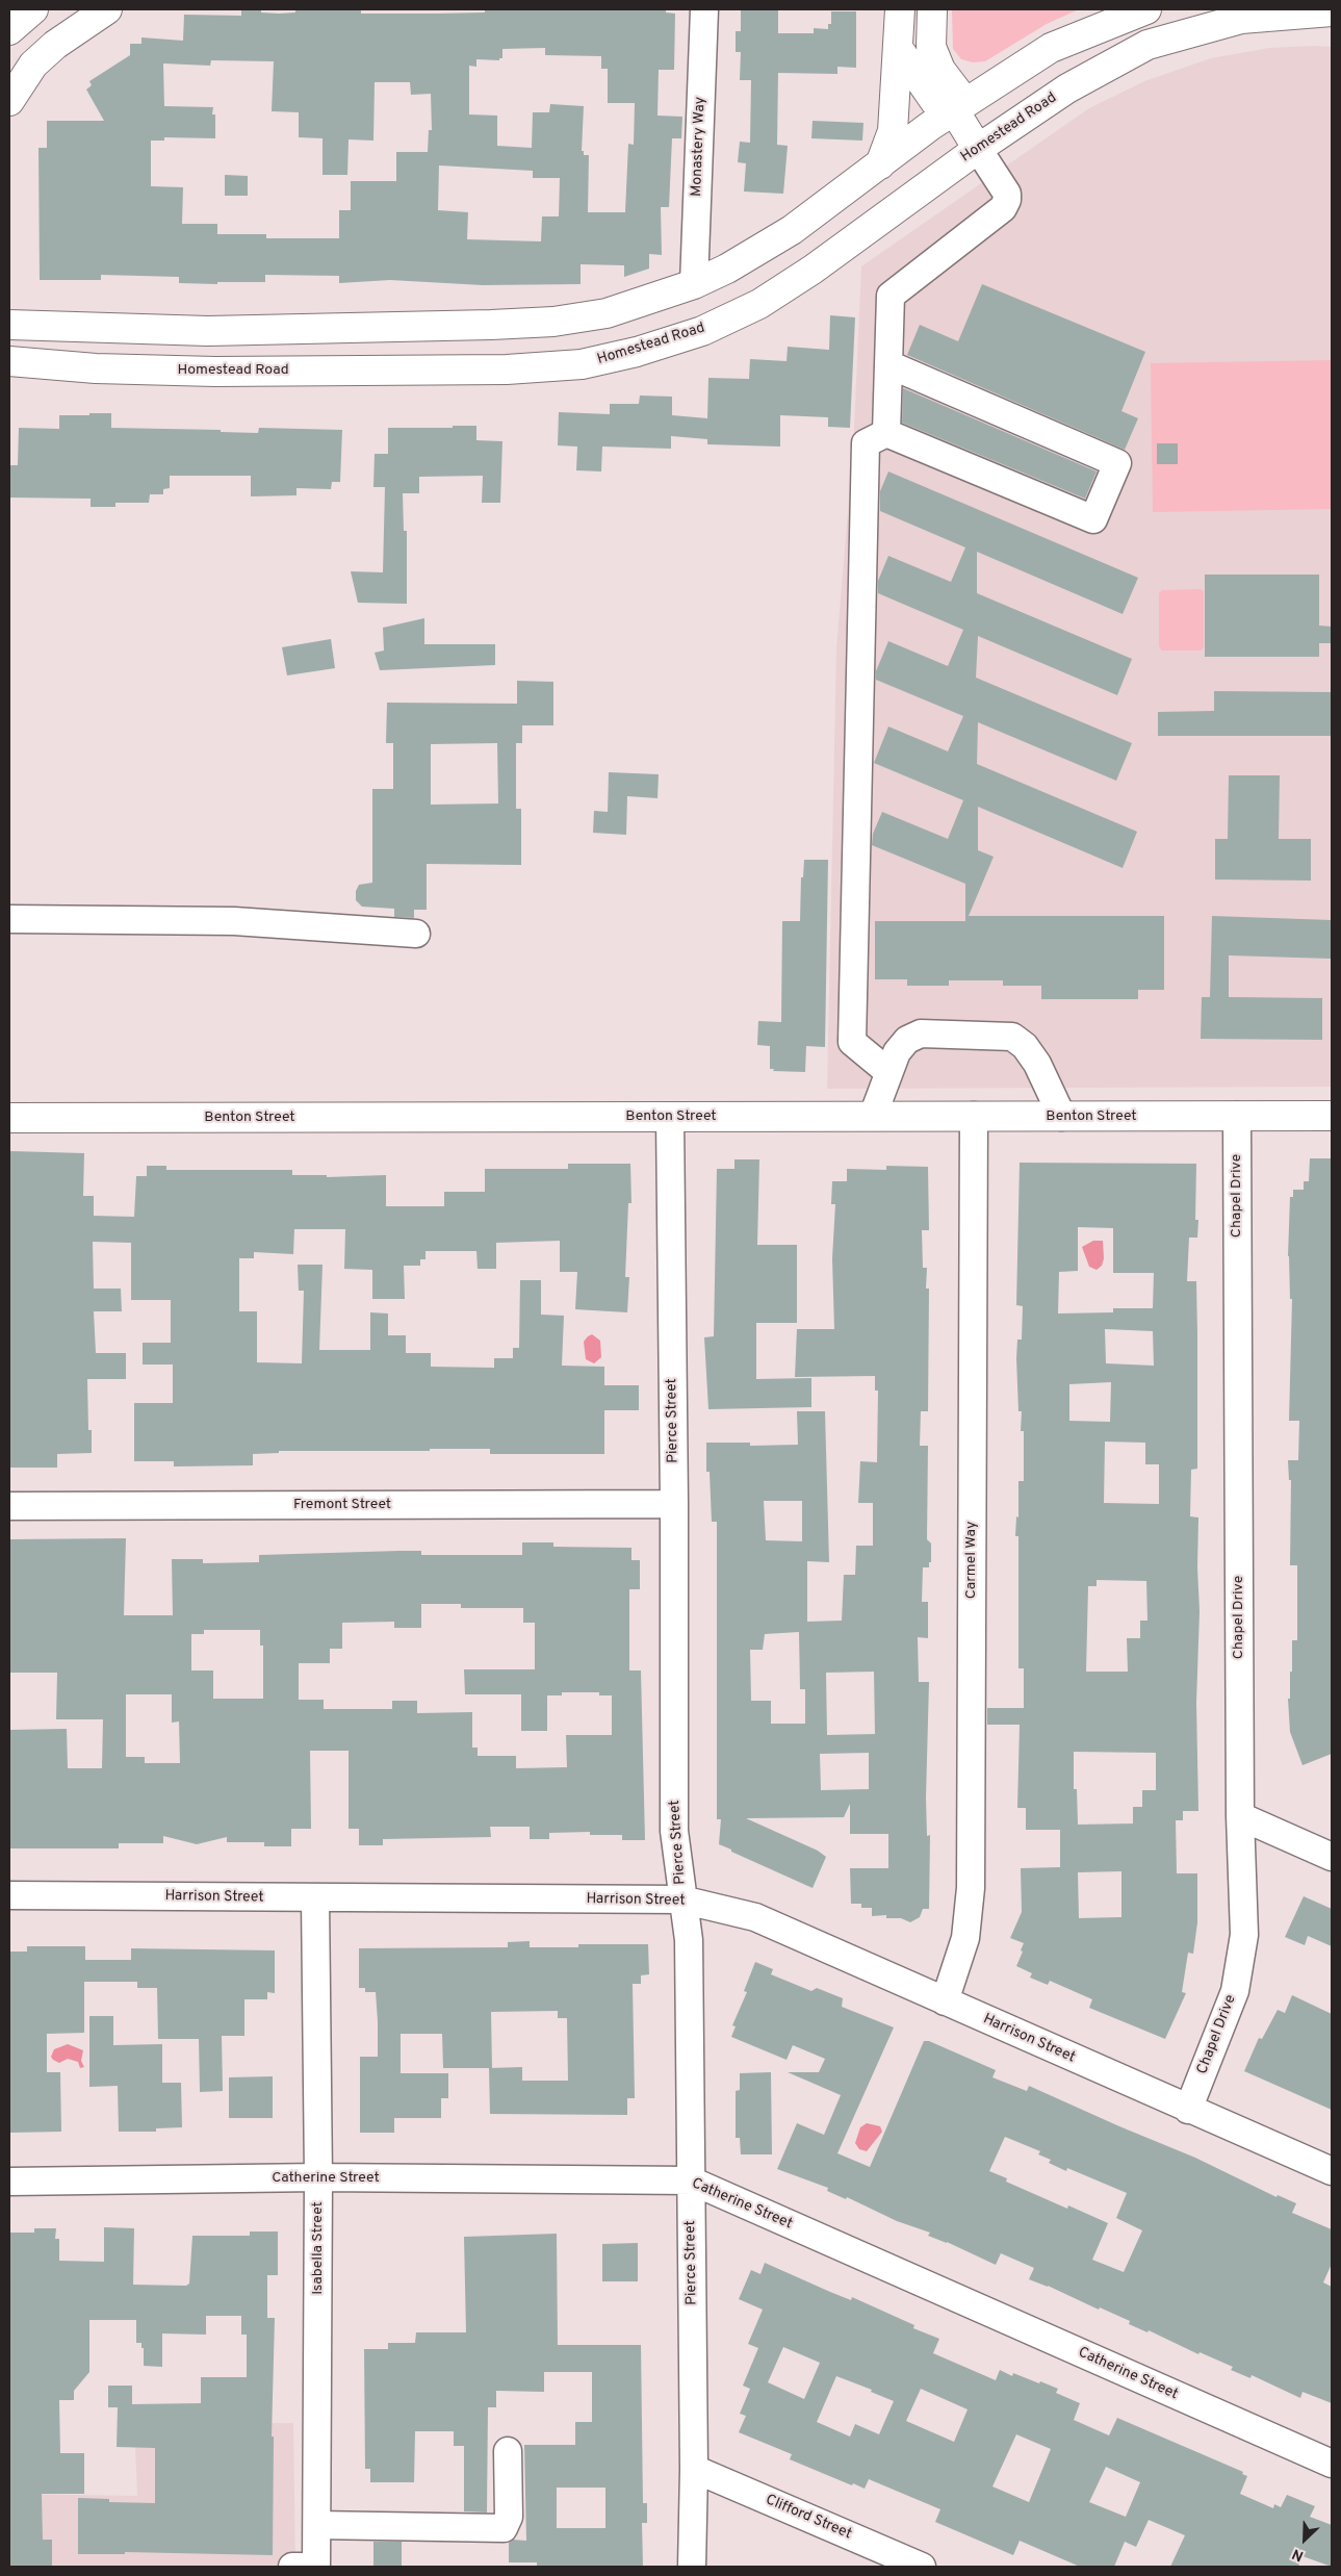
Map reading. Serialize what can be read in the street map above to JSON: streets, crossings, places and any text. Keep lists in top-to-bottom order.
{
  "streets": {
    "main road": ["Homestead Road", "Benton Street"],
    "street": [
      "Monastery Way",
      "Chapel Drive",
      "Pierce Street",
      "Fremont Street",
      "Carmel Way",
      "Harrison Street",
      "Catherine Street",
      "Isabella Street",
      "Clifford Street"
    ]
  },
  "crossings": [
    ["Benton Street", "Chapel Drive"],
    ["Benton Street", "Pierce Street"],
    ["Benton Street", "Carmel Way"],
    ["Chapel Drive", "Harrison Street"],
    ["Pierce Street", "Fremont Street"],
    ["Pierce Street", "Harrison Street"],
    ["Pierce Street", "Catherine Street"],
    ["Pierce Street", "Clifford Street"],
    ["Carmel Way", "Harrison Street"],
    ["Harrison Street", "Isabella Street"],
    ["Catherine Street", "Isabella Street"]
  ],
  "north": "bottom left"
}
